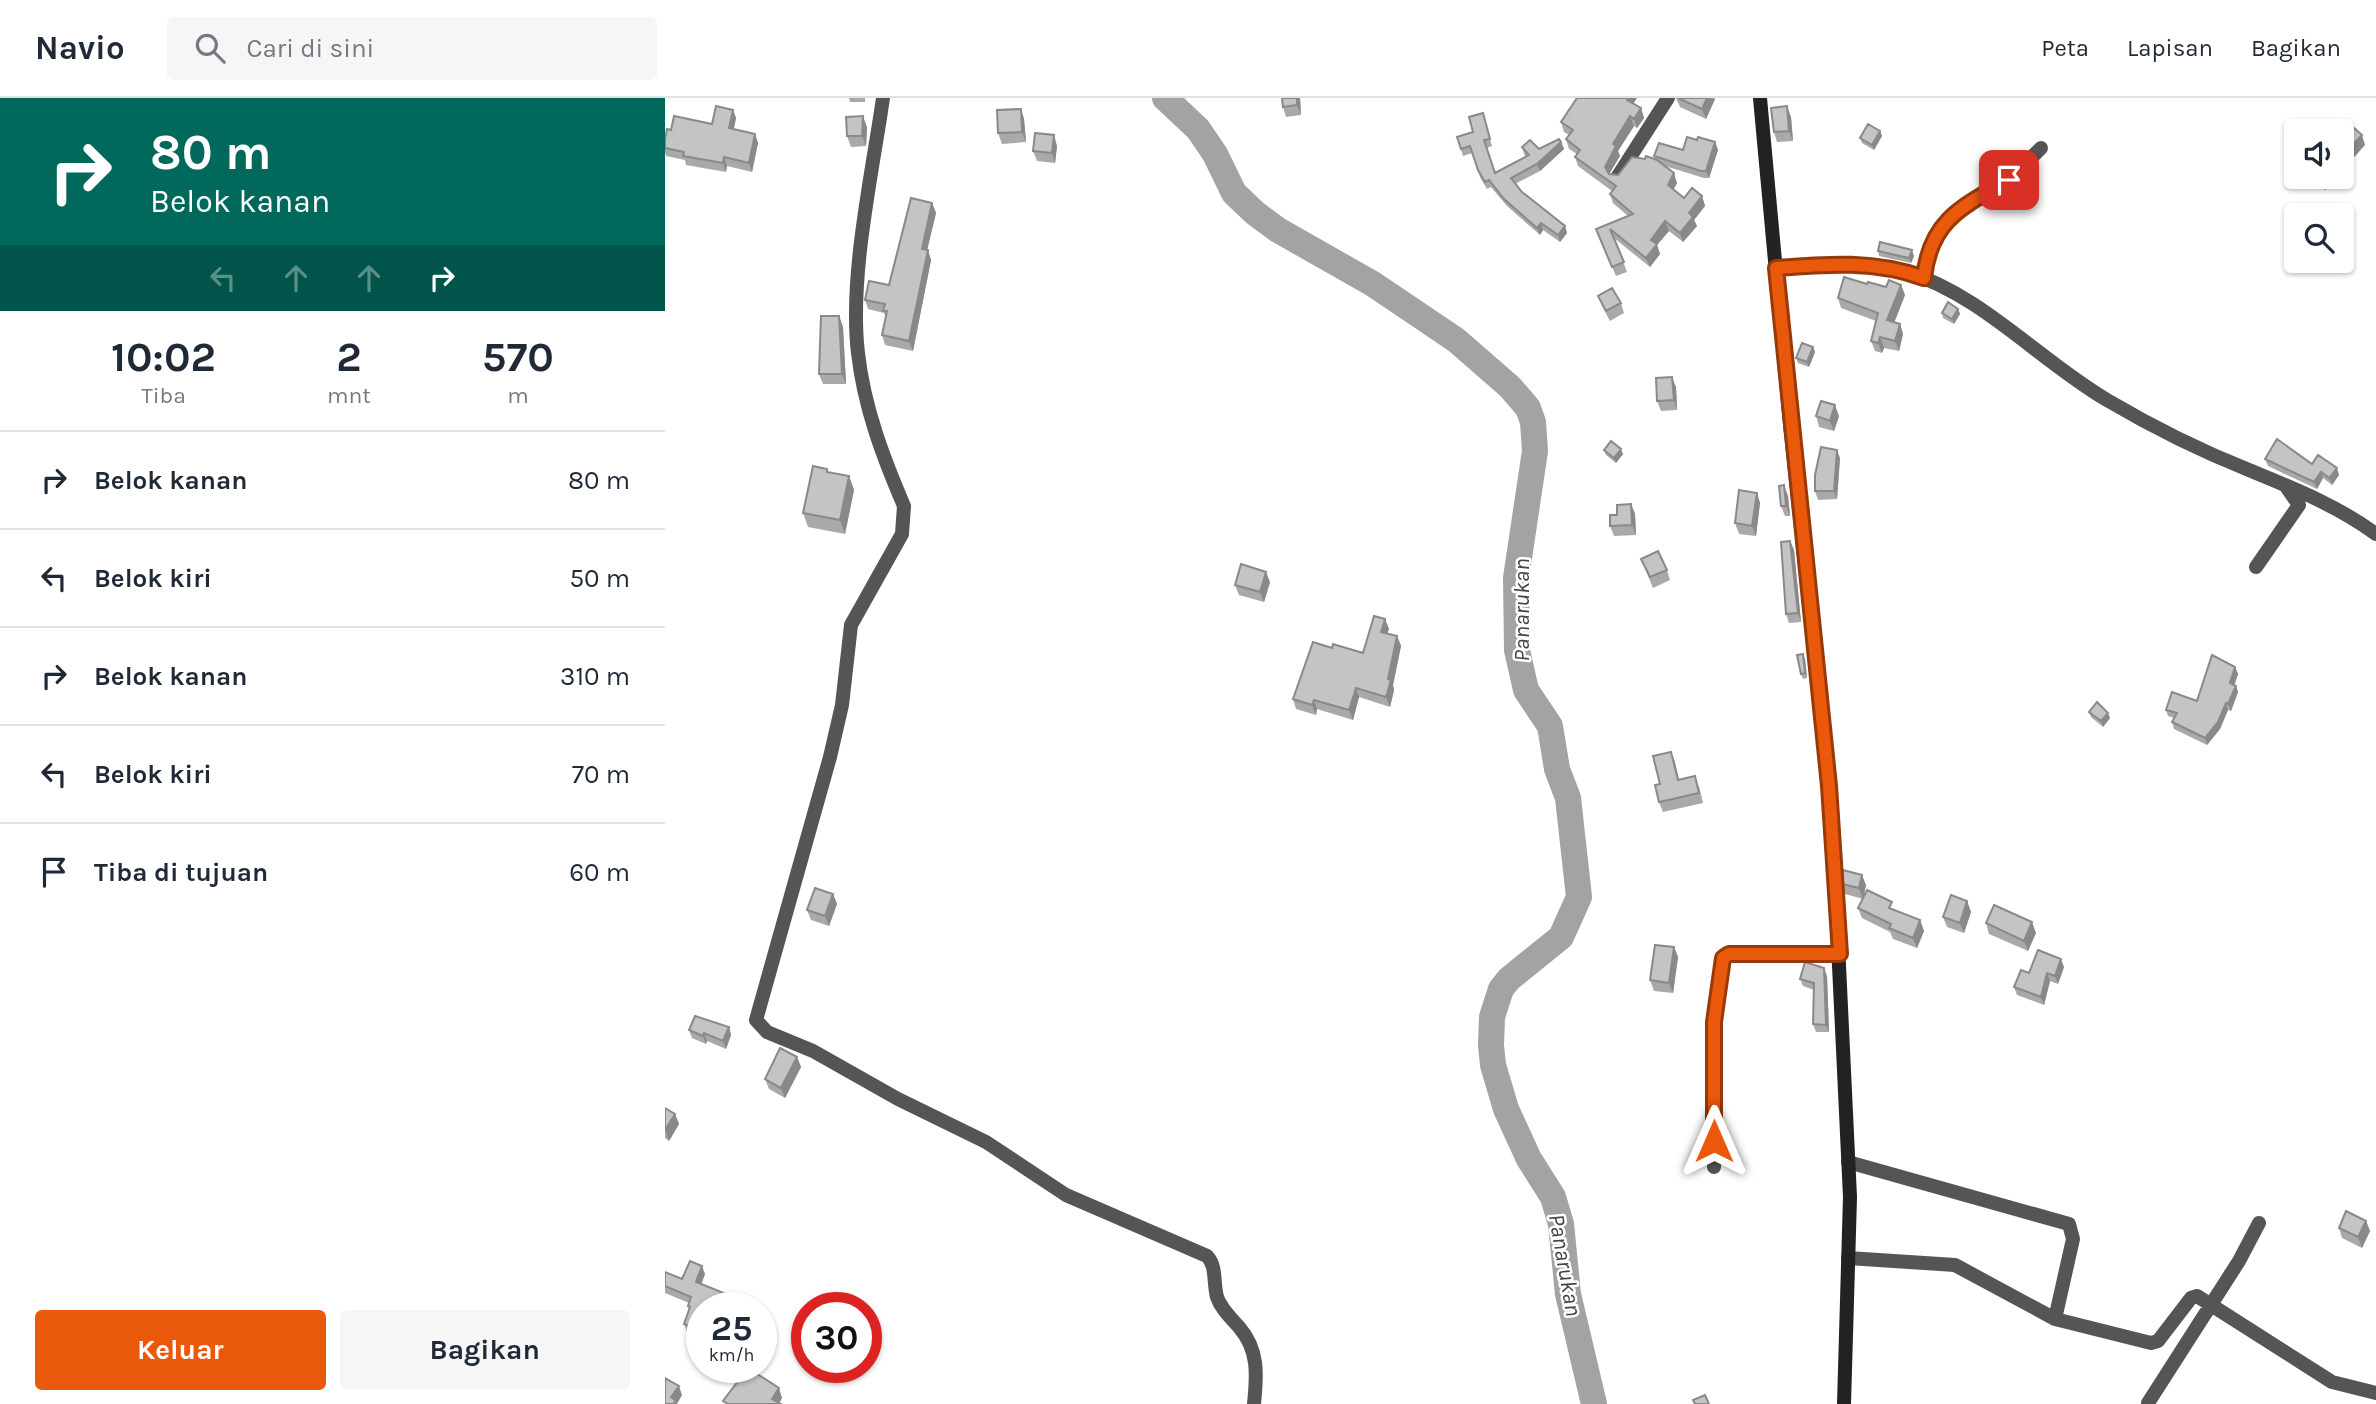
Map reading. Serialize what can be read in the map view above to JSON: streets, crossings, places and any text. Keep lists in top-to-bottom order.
{
  "water": ["Panarukan"],
  "page": {
    "header": "Navio",
    "search": "Cari di sini",
    "nav": ["Peta", "Lapisan", "Bagikan"],
    "turn": ["80 m", "Belok kanan"],
    "eta": [
      "10:02",
      "Tiba",
      "2",
      "mnt",
      "570",
      "m"
    ],
    "list": [
      {
        "name": "Belok kanan",
        "value": "80 m"
      },
      {
        "name": "Belok kiri",
        "value": "50 m"
      },
      {
        "name": "Belok kanan",
        "value": "310 m"
      },
      {
        "name": "Belok kiri",
        "value": "70 m"
      },
      {
        "name": "Tiba di tujuan",
        "value": "60 m"
      }
    ],
    "speed": "25 km/h",
    "limit": "30",
    "buttons": ["Keluar", "Bagikan"]
  }
}
